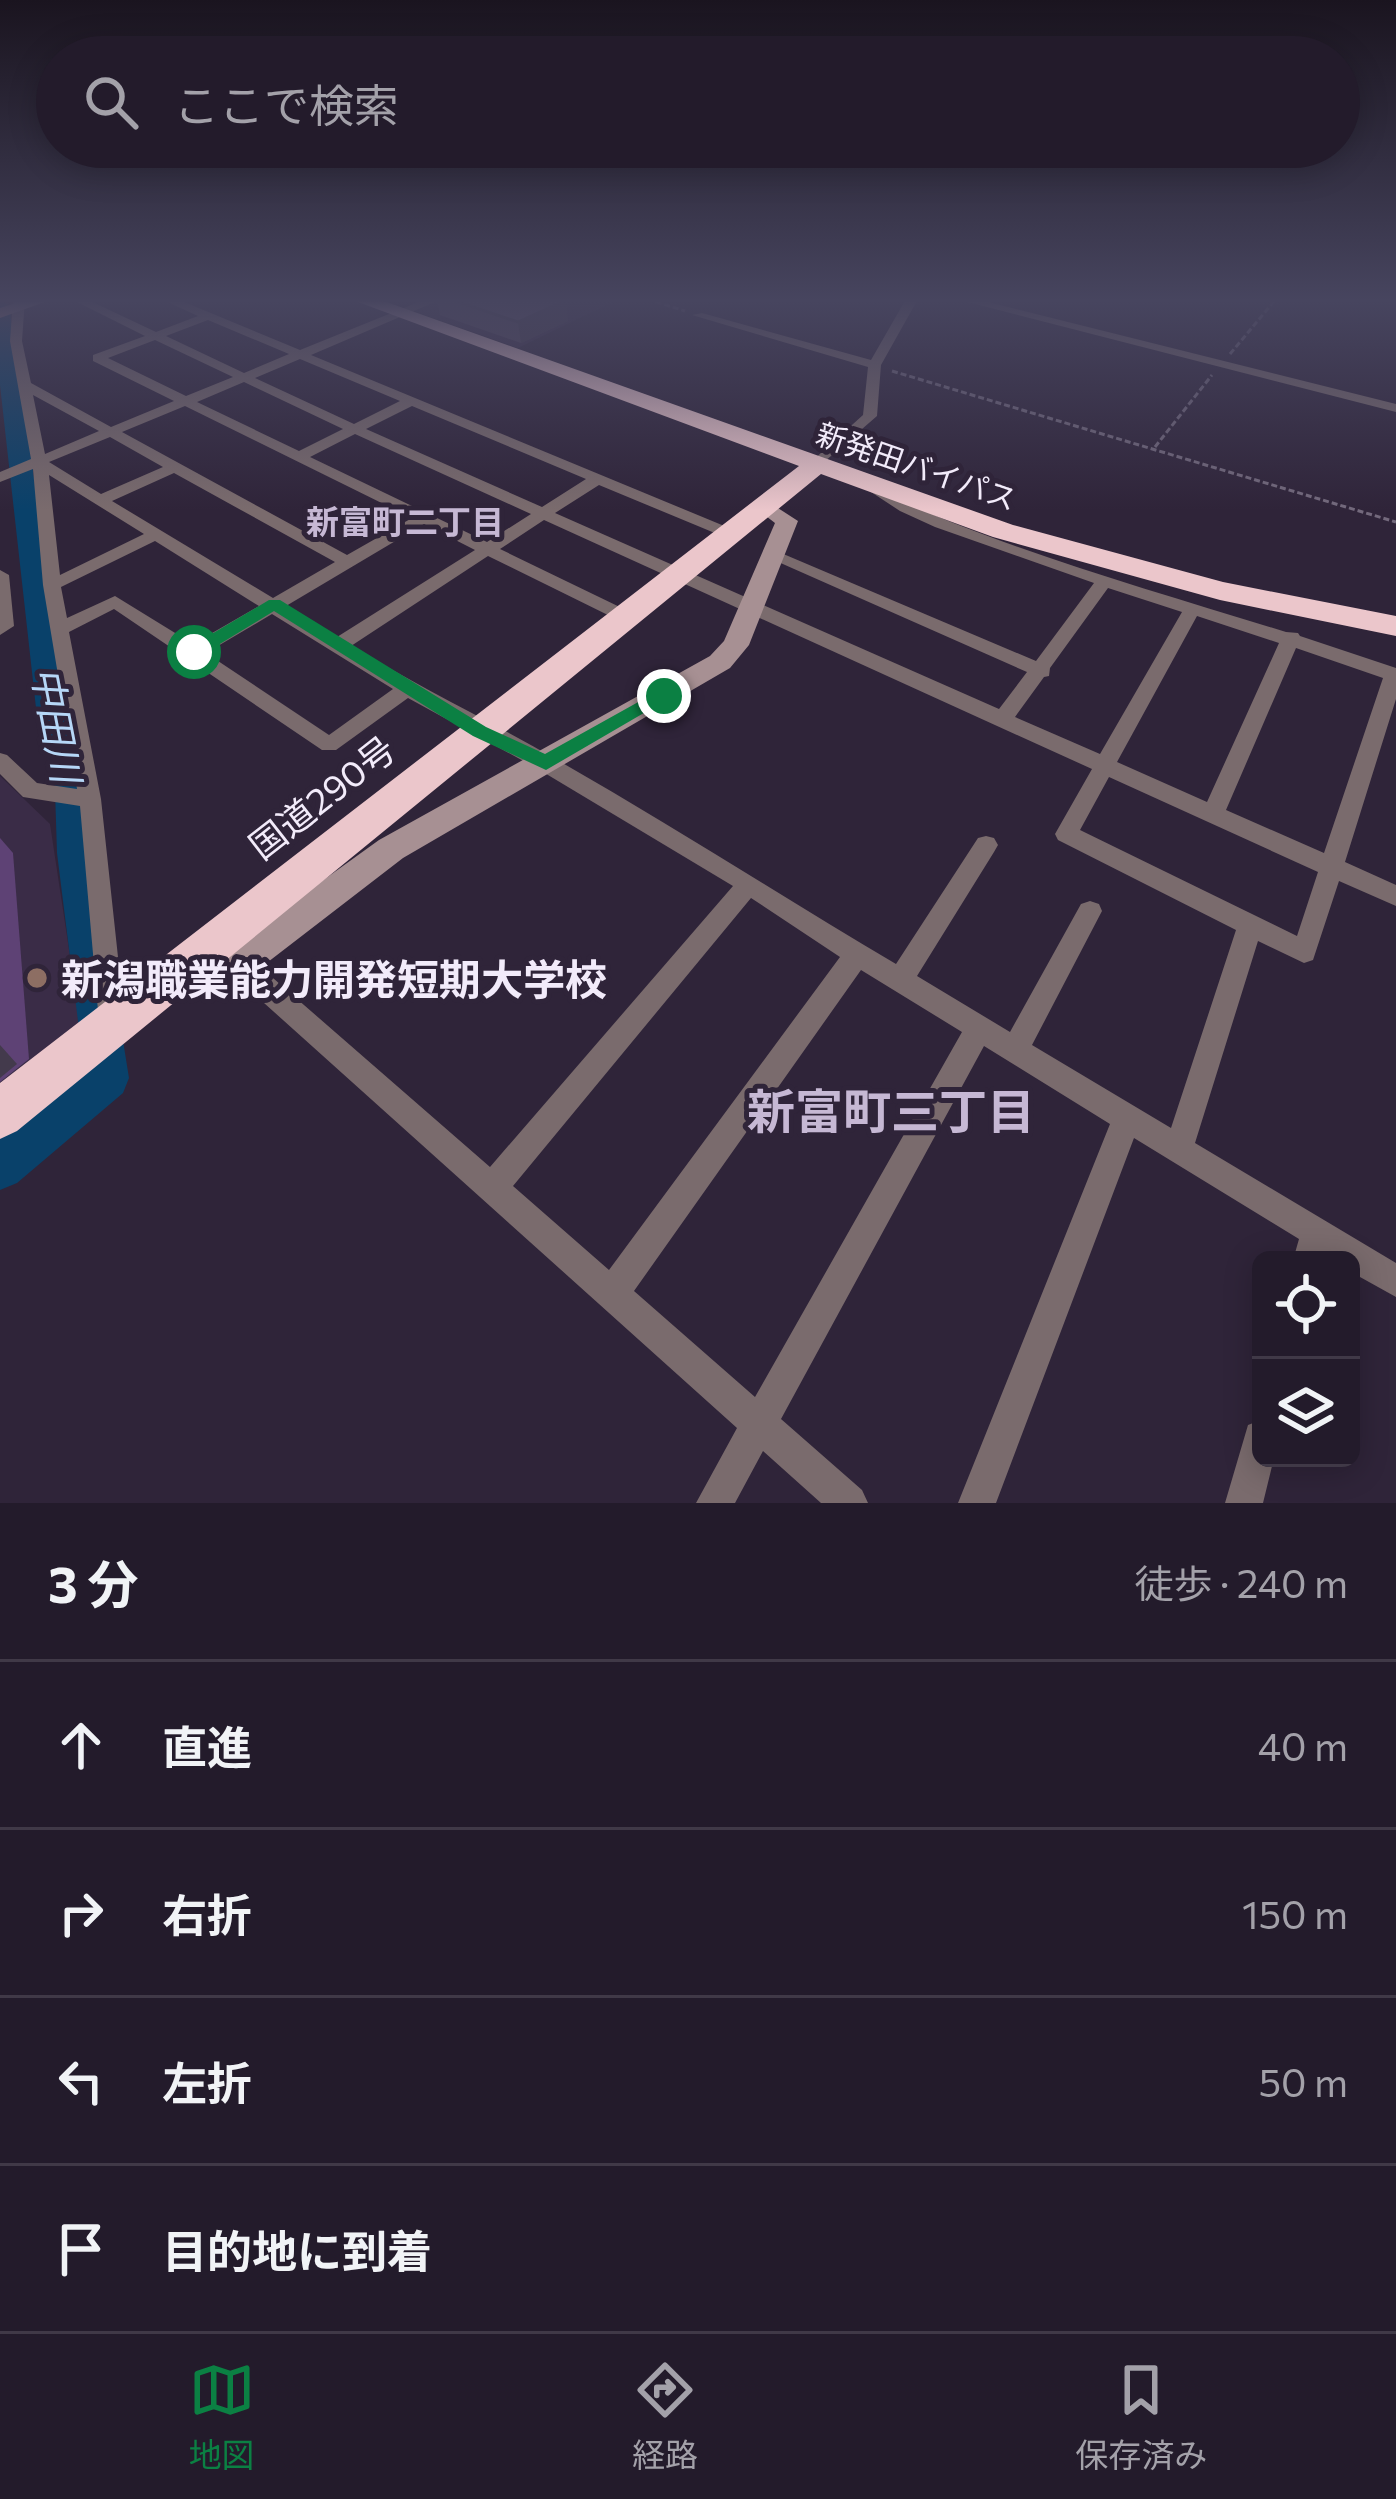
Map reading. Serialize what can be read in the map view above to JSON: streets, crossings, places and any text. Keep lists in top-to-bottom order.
{
  "streets": {
    "highway": ["新発田バイパス", "国道290号"]
  },
  "crossings": [
    ["新発田バイパス", "国道290号"]
  ],
  "districts": ["新富町二丁目", "新富町三丁目"],
  "water": ["中田川"],
  "places": ["新潟職業能力開発短期大学校"],
  "page": {
    "search": "ここで検索",
    "heading": ["3 分", "徒歩 · 240 m"],
    "list": [
      ["直進", "40 m"],
      ["右折", "150 m"],
      ["左折", "50 m"],
      "目的地に到着"
    ],
    "nav": ["地図", "経路", "保存済み"]
  }
}
